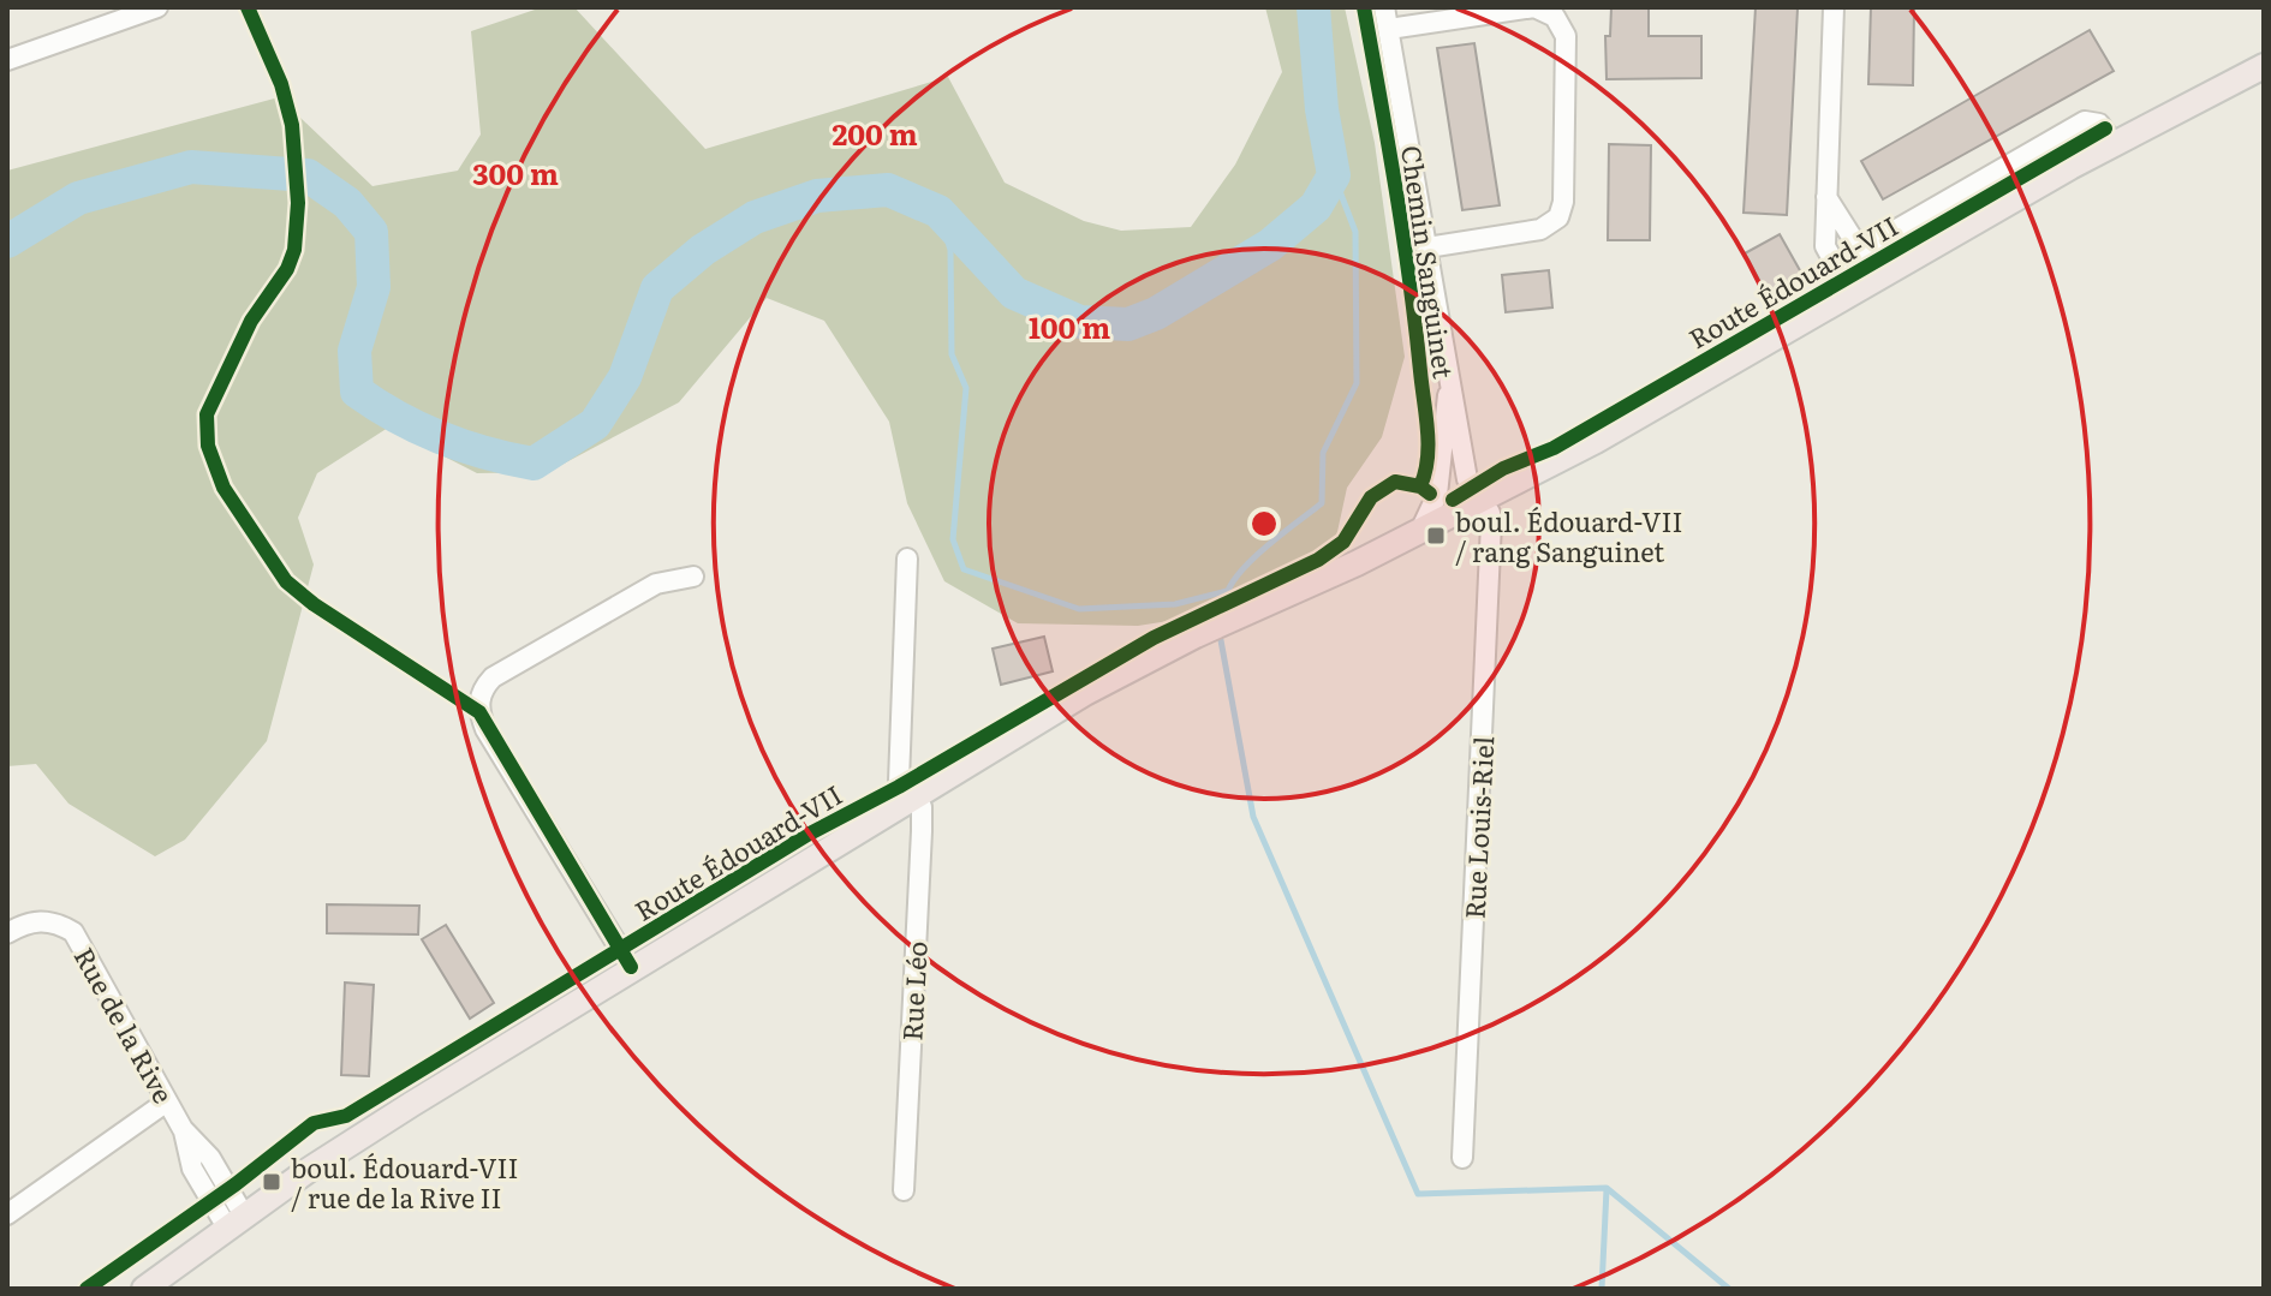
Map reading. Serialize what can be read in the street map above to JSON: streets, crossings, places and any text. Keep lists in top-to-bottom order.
{
  "streets": {
    "main road": ["Route Édouard-VII"],
    "street": [
      "Chemin Sanguinet",
      "Rue Louis-Riel",
      "Rue Léo",
      "Rue de la Rive"
    ]
  },
  "crossings": [
    ["Chemin Sanguinet", "Route Édouard-VII"],
    ["Chemin Sanguinet", "Rue Louis-Riel"],
    ["Route Édouard-VII", "Rue Louis-Riel"],
    ["Route Édouard-VII", "Rue Léo"],
    ["Route Édouard-VII", "Rue de la Rive"]
  ],
  "places": {
    "transit": ["boul. Édouard-VII / rang Sanguinet", "boul. Édouard-VII / rue de la Rive II"]
  },
  "rings": ["200 m", "300 m", "100 m"]
}
